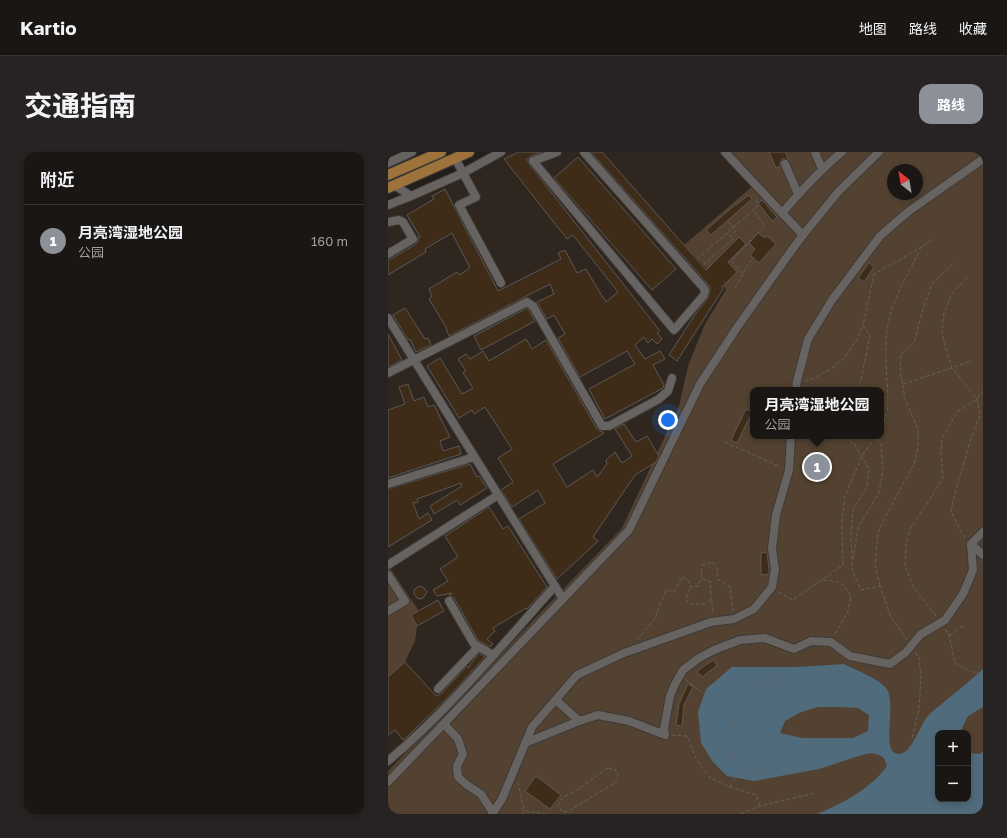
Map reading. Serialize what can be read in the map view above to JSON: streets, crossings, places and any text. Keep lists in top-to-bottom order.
{
  "north": "top left",
  "page": {
    "header": "Kartio",
    "nav": ["地图", "路线", "收藏"],
    "title": "交通指南",
    "buttons": "路线",
    "heading": "附近",
    "list": [
      {
        "mark": "1",
        "name": "月亮湾湿地公园",
        "note": "公园",
        "value": "160 m"
      }
    ],
    "popup": ["月亮湾湿地公园", "公园"],
    "pins": "1",
    "map_buttons": ["+", "−"]
  }
}
